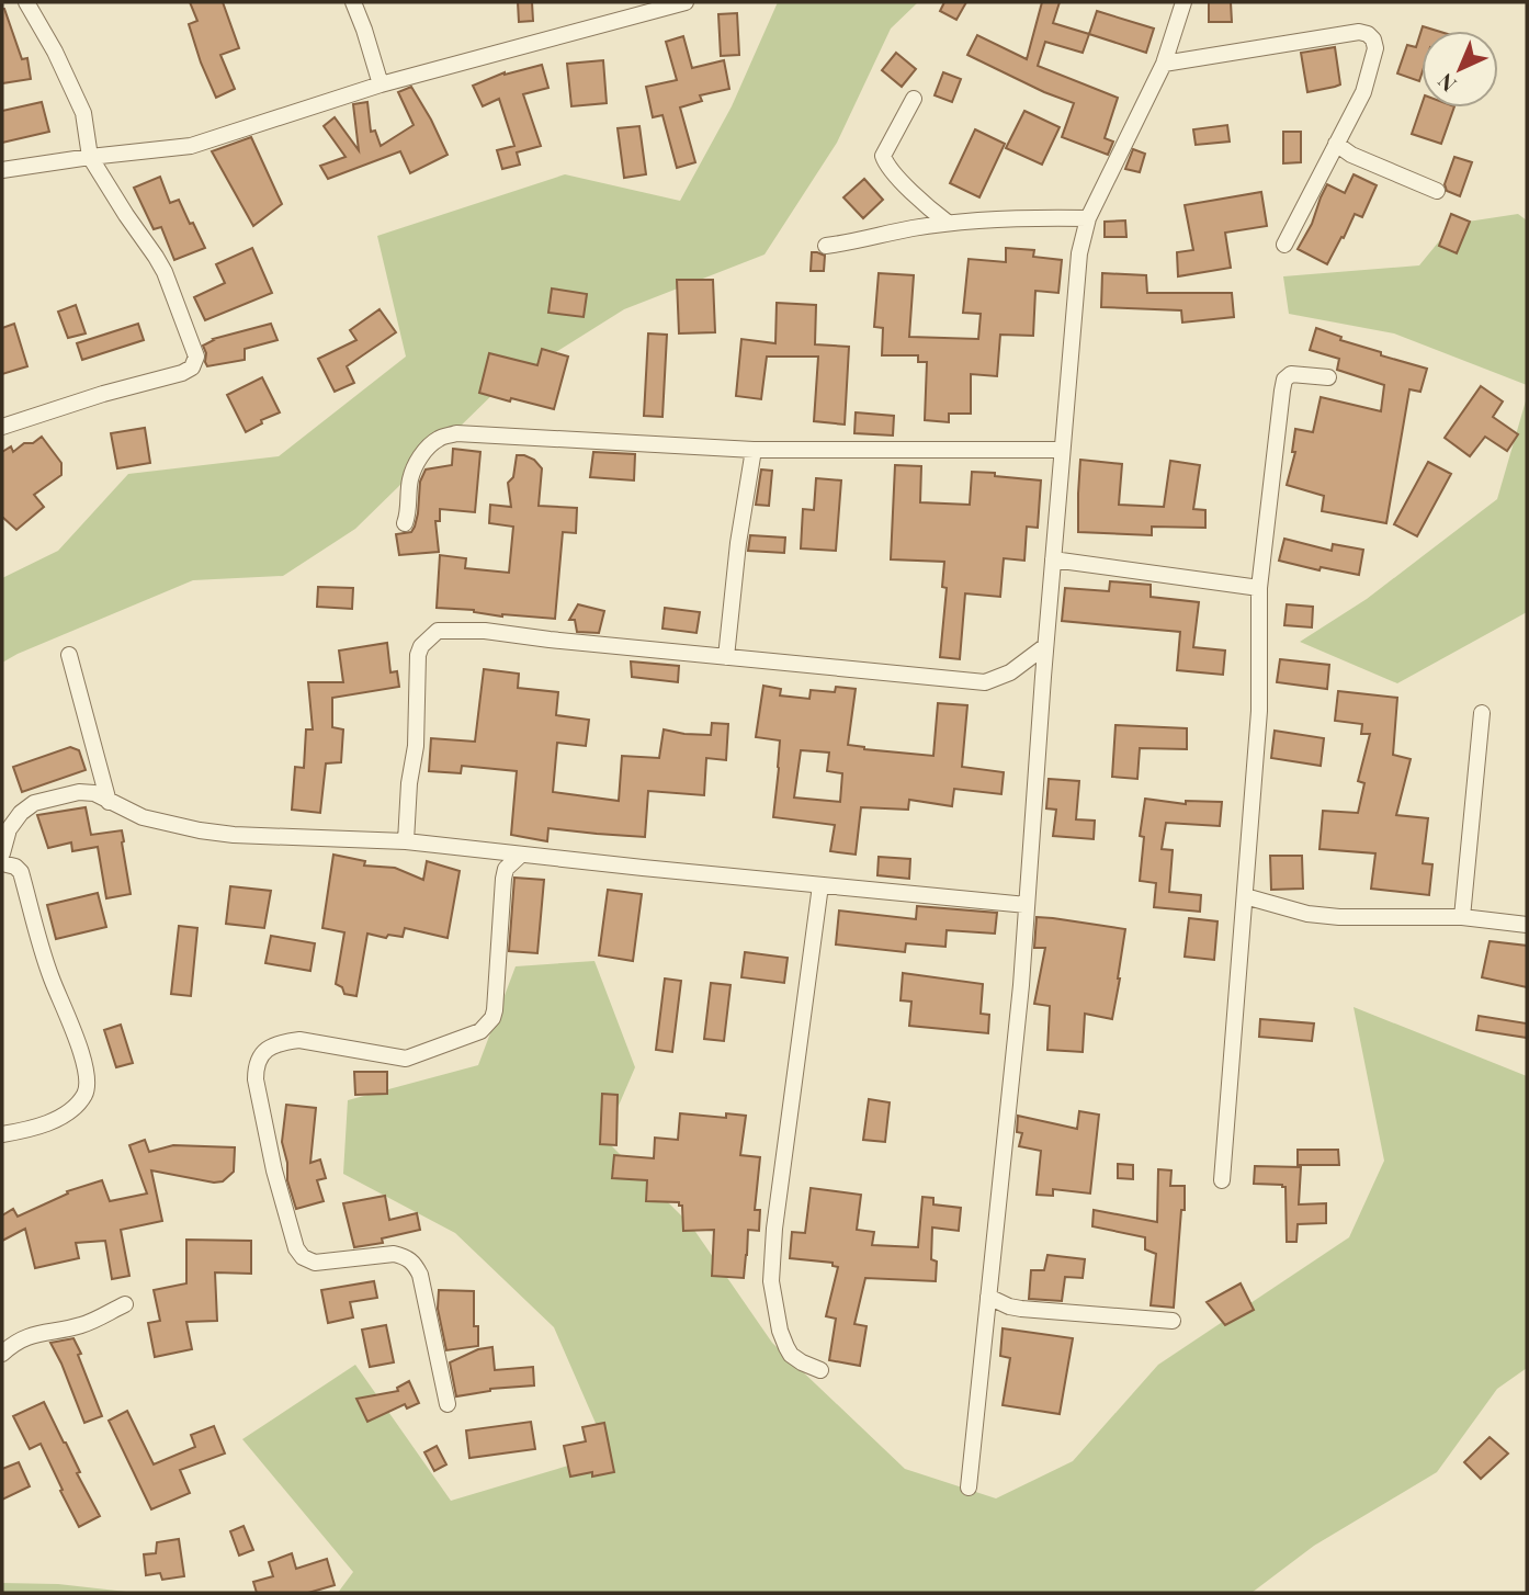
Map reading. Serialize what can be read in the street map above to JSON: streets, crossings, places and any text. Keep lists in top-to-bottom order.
{
  "north": "bottom left"
}
